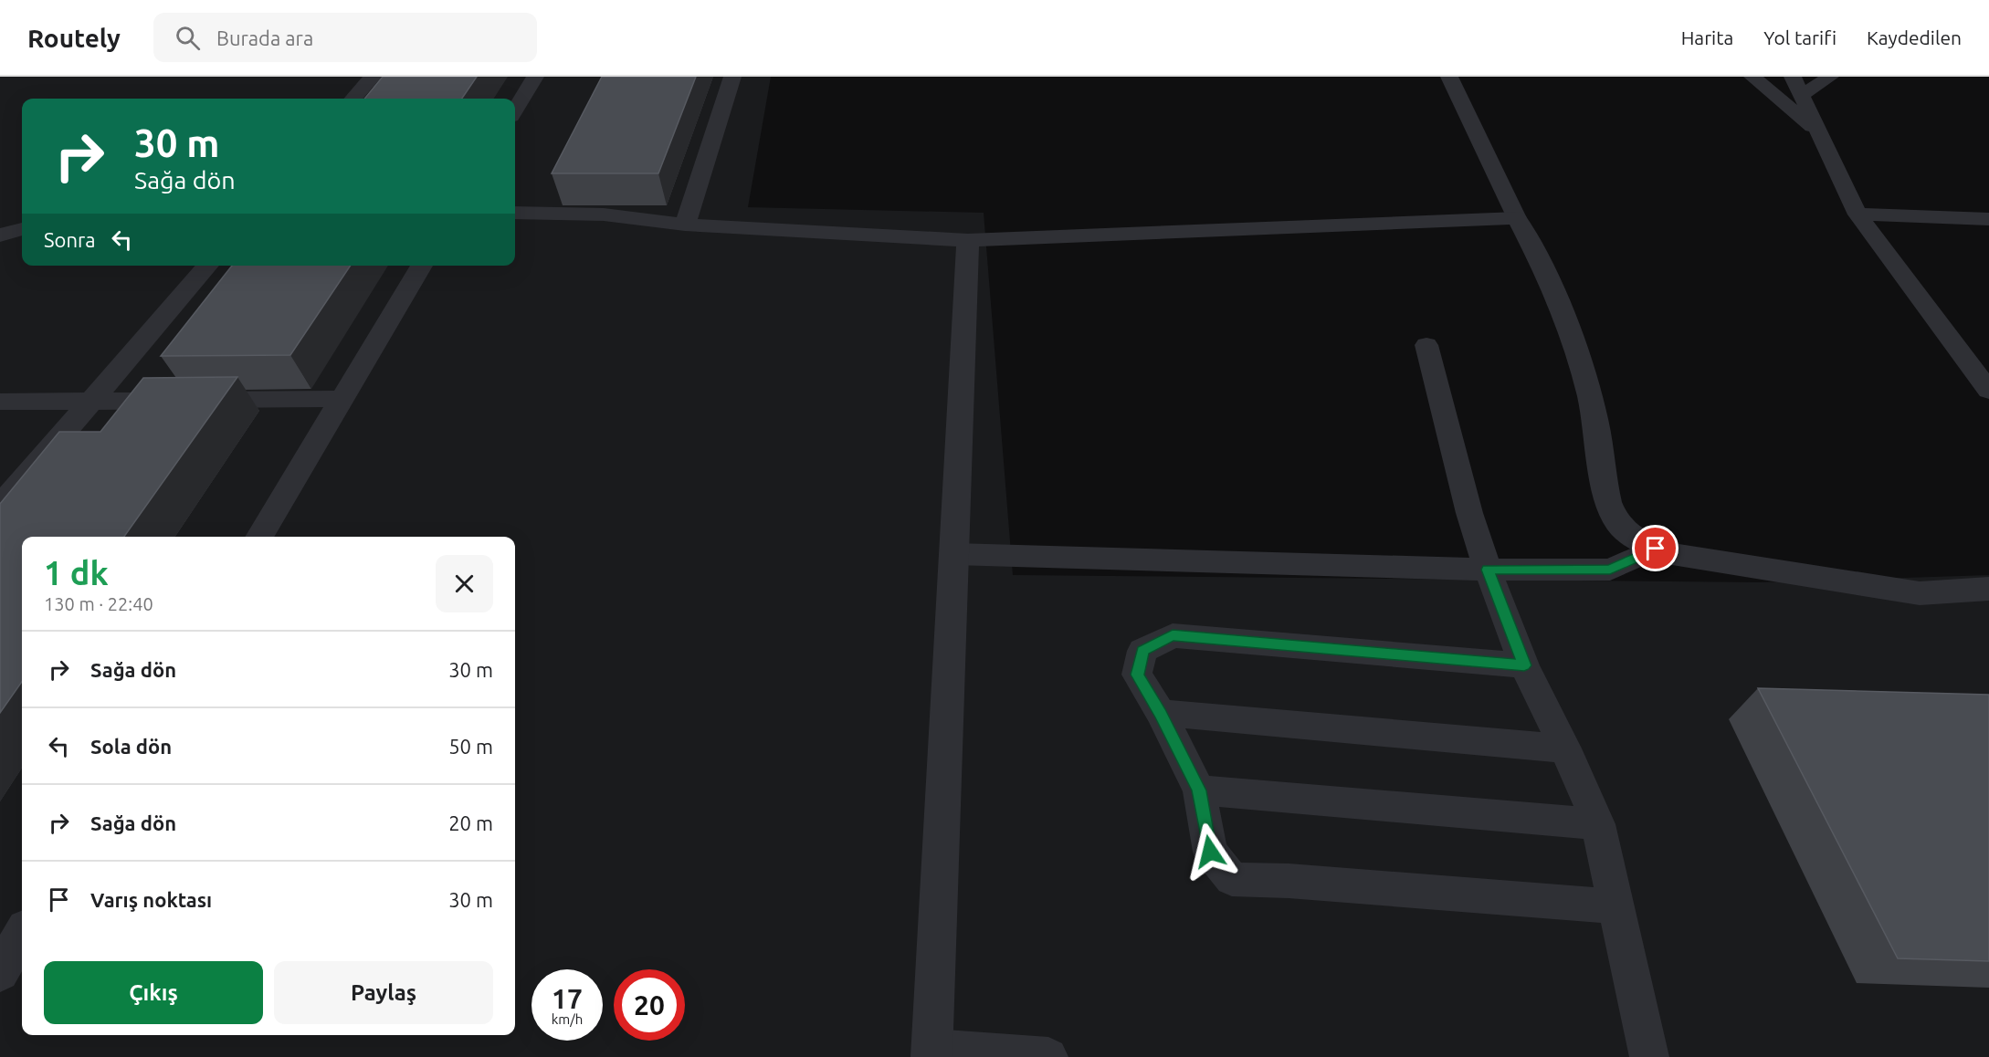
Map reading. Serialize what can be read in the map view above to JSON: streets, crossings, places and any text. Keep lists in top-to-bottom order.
{
  "page": {
    "header": "Routely",
    "search": "Burada ara",
    "nav": ["Harita", "Yol tarifi", "Kaydedilen"],
    "turn": ["30 m", "Sağa dön"],
    "then": "Sonra",
    "heading": ["1 dk", "130 m · 22:40"],
    "list": [
      {
        "name": "Sağa dön",
        "value": "30 m"
      },
      {
        "name": "Sola dön",
        "value": "50 m"
      },
      {
        "name": "Sağa dön",
        "value": "20 m"
      },
      {
        "name": "Varış noktası",
        "value": "30 m"
      }
    ],
    "buttons": ["Çıkış", "Paylaş"],
    "speed": "17 km/h",
    "limit": "20"
  }
}
